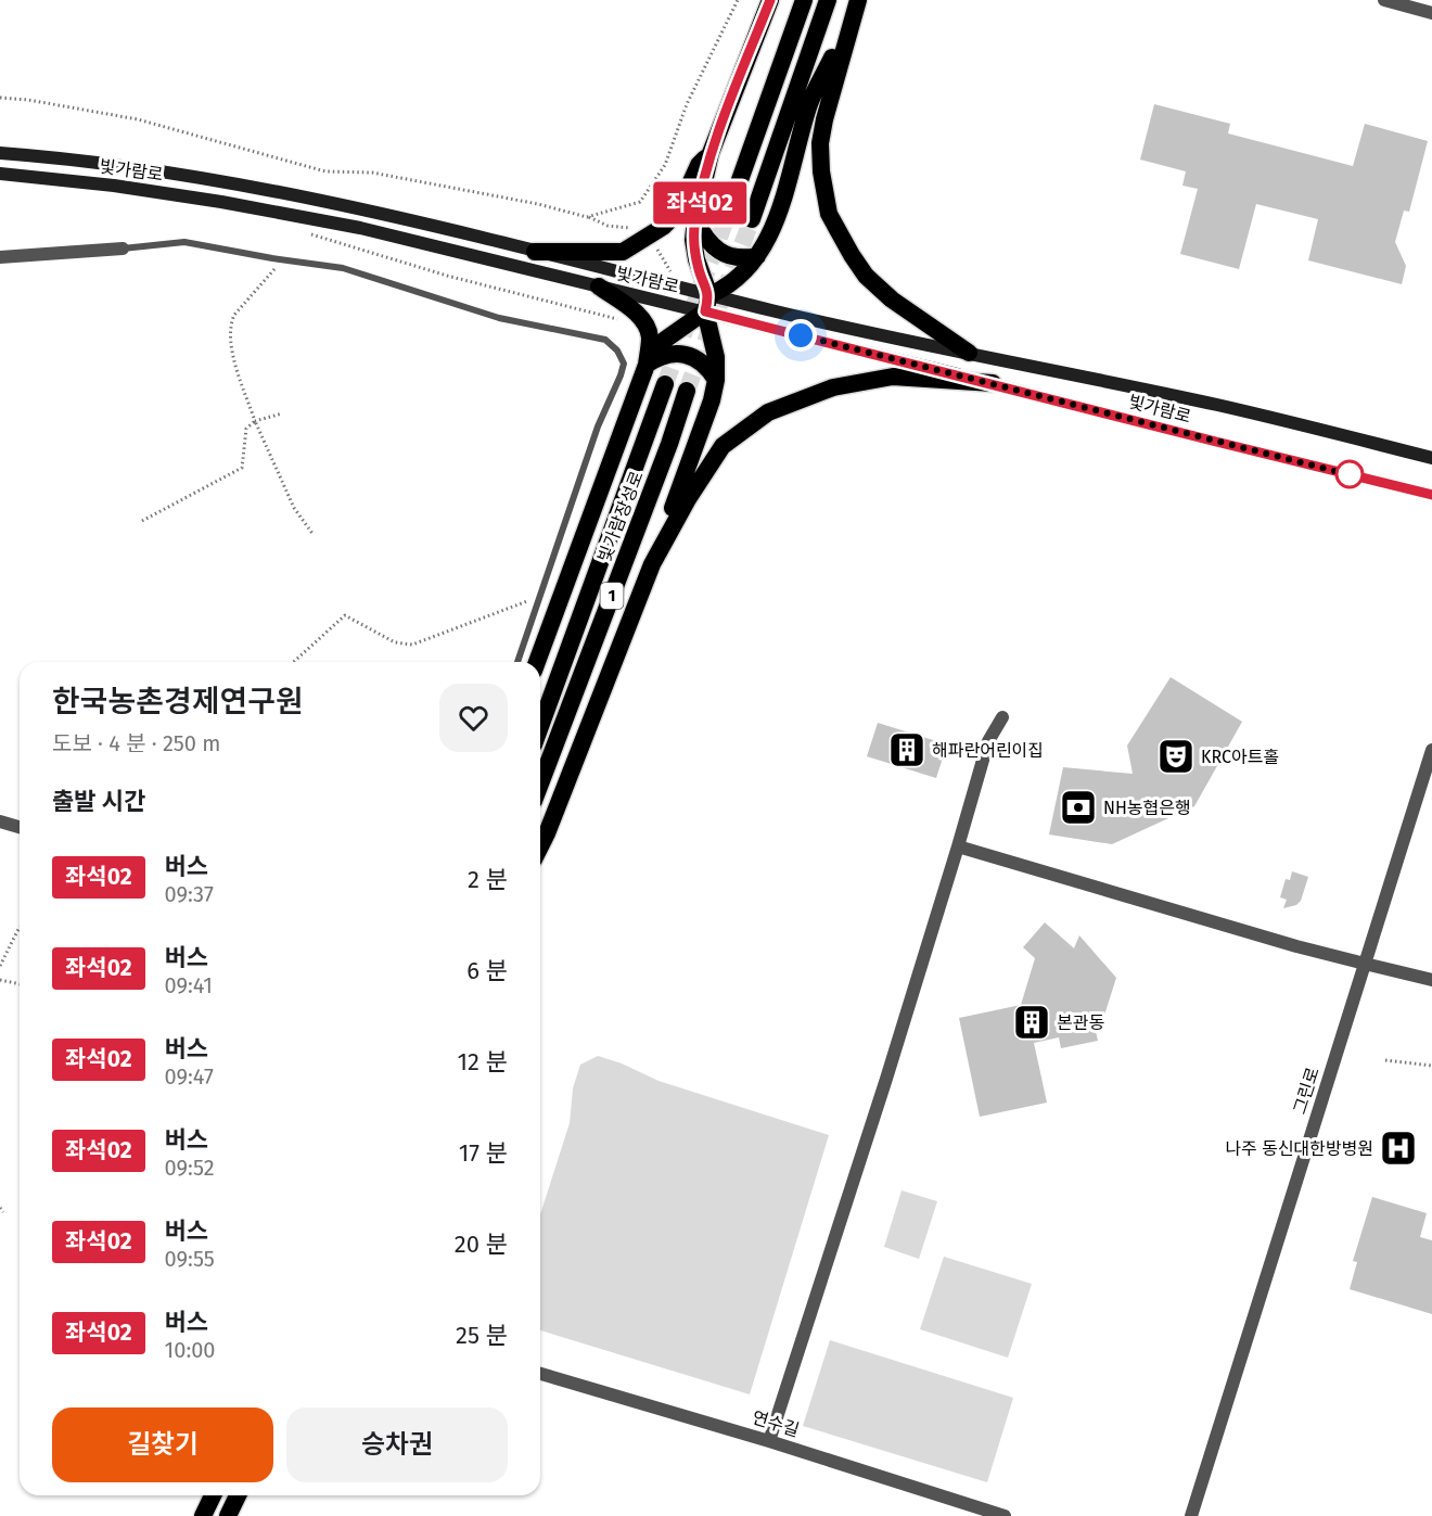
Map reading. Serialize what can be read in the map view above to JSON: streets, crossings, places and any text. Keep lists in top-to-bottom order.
{
  "streets": {
    "highway": ["빛가람장성로", "1"],
    "main road": ["빛가람로"],
    "street": ["그린로", "연수길"]
  },
  "places": {
    "building": ["해파란어린이집", "본관동"],
    "theatre": ["KRC아트홀"],
    "bank": ["NH농협은행"],
    "hospital": ["나주 동신대한방병원"]
  },
  "lines": ["bus line 좌석02"],
  "page": {
    "on_map": "좌석02",
    "heading": [
      ["한국농촌경제연구원", "도보 · 4 분 · 250 m"],
      "출발 시간"
    ],
    "list": [
      {
        "mark": "좌석02",
        "name": "버스",
        "note": "09:37",
        "value": "2 분"
      },
      {
        "mark": "좌석02",
        "name": "버스",
        "note": "09:41",
        "value": "6 분"
      },
      {
        "mark": "좌석02",
        "name": "버스",
        "note": "09:47",
        "value": "12 분"
      },
      {
        "mark": "좌석02",
        "name": "버스",
        "note": "09:52",
        "value": "17 분"
      },
      {
        "mark": "좌석02",
        "name": "버스",
        "note": "09:55",
        "value": "20 분"
      },
      {
        "mark": "좌석02",
        "name": "버스",
        "note": "10:00",
        "value": "25 분"
      }
    ],
    "buttons": ["길찾기", "승차권"]
  }
}
